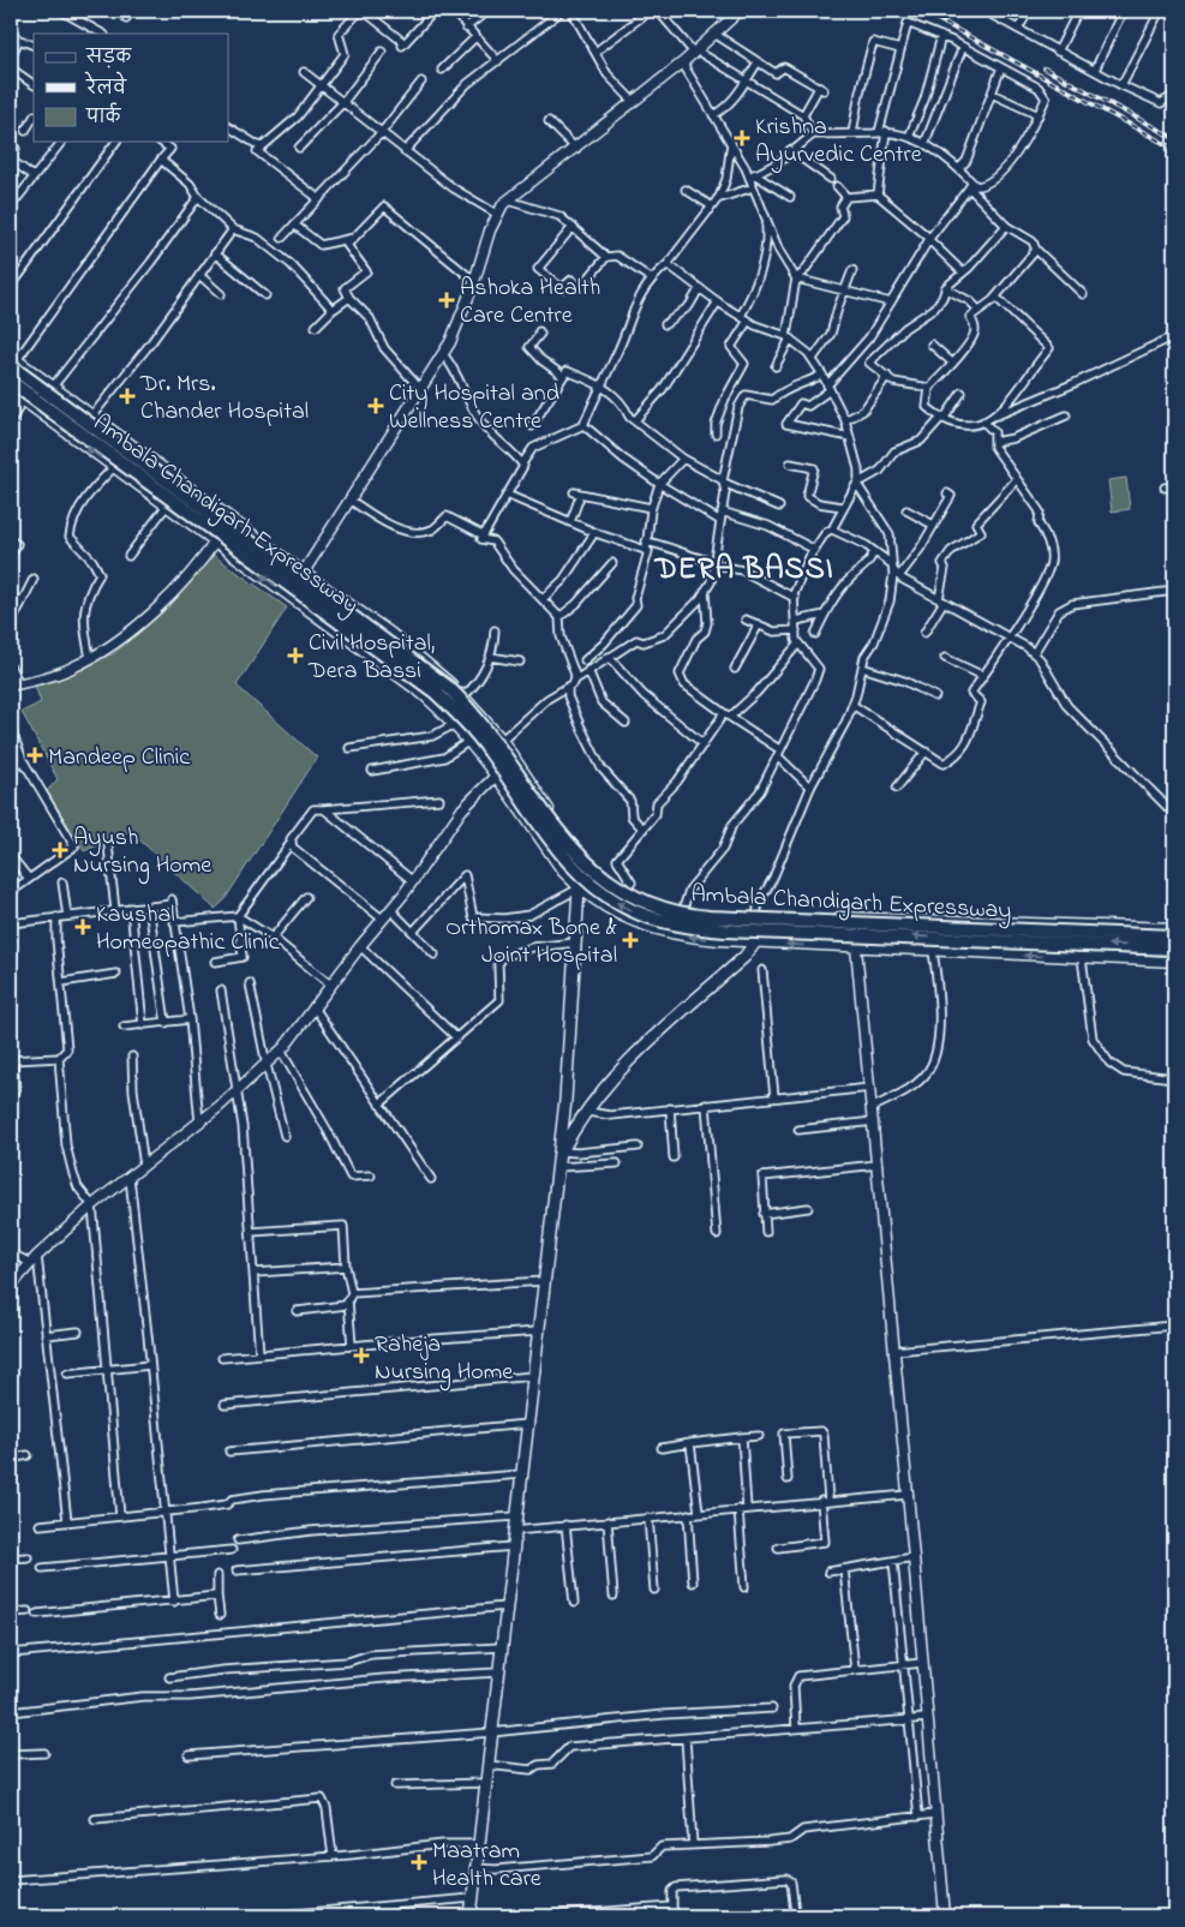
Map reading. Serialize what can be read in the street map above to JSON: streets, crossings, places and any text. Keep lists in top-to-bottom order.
{
  "streets": {
    "highway": ["Ambala Chandigarh Expressway"]
  },
  "districts": ["DERA BASSI"],
  "places": {
    "health": [
      "Krishna Ayurvedic Centre",
      "Ashoka Health Care Centre",
      "Dr. Mrs. Chander Hospital",
      "City Hospital and Wellness Centre",
      "Civil Hospital, Dera Bassi",
      "Mandeep Clinic",
      "Ayush Nursing Home",
      "Kaushal Homeopathic Clinic",
      "Orthomax Bone & Joint Hospital",
      "Raheja Nursing Home",
      "Maatram Health care"
    ]
  },
  "legend": ["सड़क", "रेलवे", "पार्क"]
}
